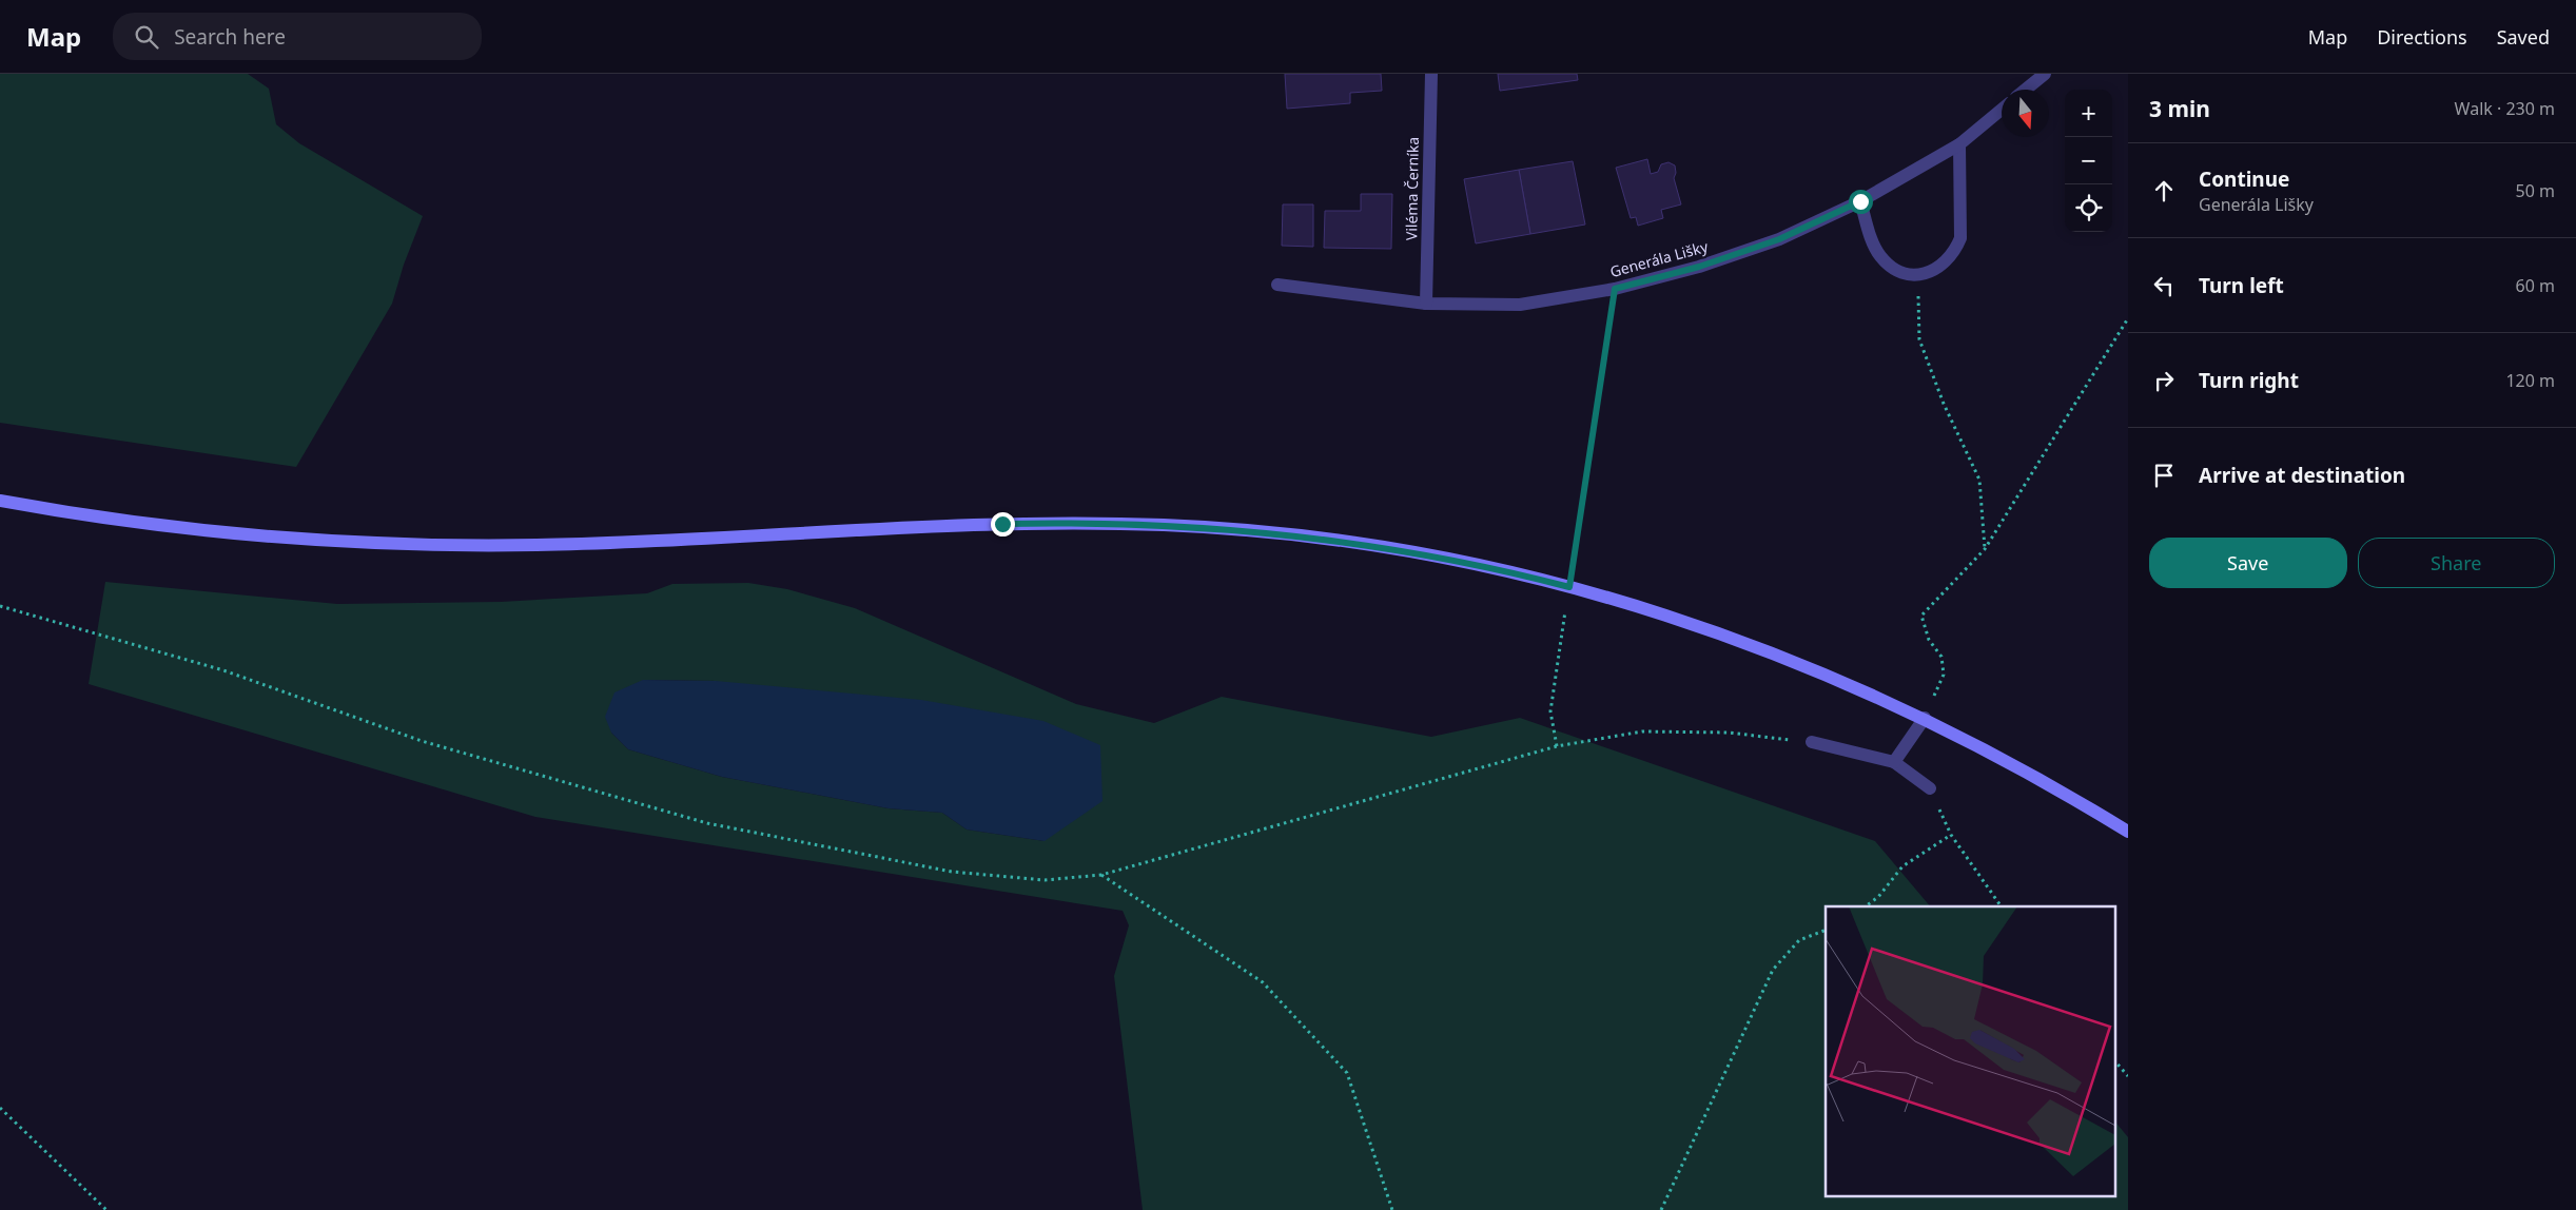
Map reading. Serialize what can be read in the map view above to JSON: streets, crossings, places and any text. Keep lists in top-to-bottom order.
{
  "streets": {
    "street": ["Viléma Černíka", "Generála Lišky"]
  },
  "crossings": [
    ["Viléma Černíka", "Generála Lišky"]
  ],
  "north": "bottom",
  "page": {
    "header": "Map",
    "search": "Search here",
    "nav": ["Map", "Directions", "Saved"],
    "heading": ["3 min", "Walk · 230 m"],
    "map_buttons": ["+", "−"],
    "list": [
      ["Continue", "Generála Lišky", "50 m"],
      ["Turn left", "60 m"],
      ["Turn right", "120 m"],
      "Arrive at destination"
    ],
    "buttons": ["Save", "Share"]
  }
}
